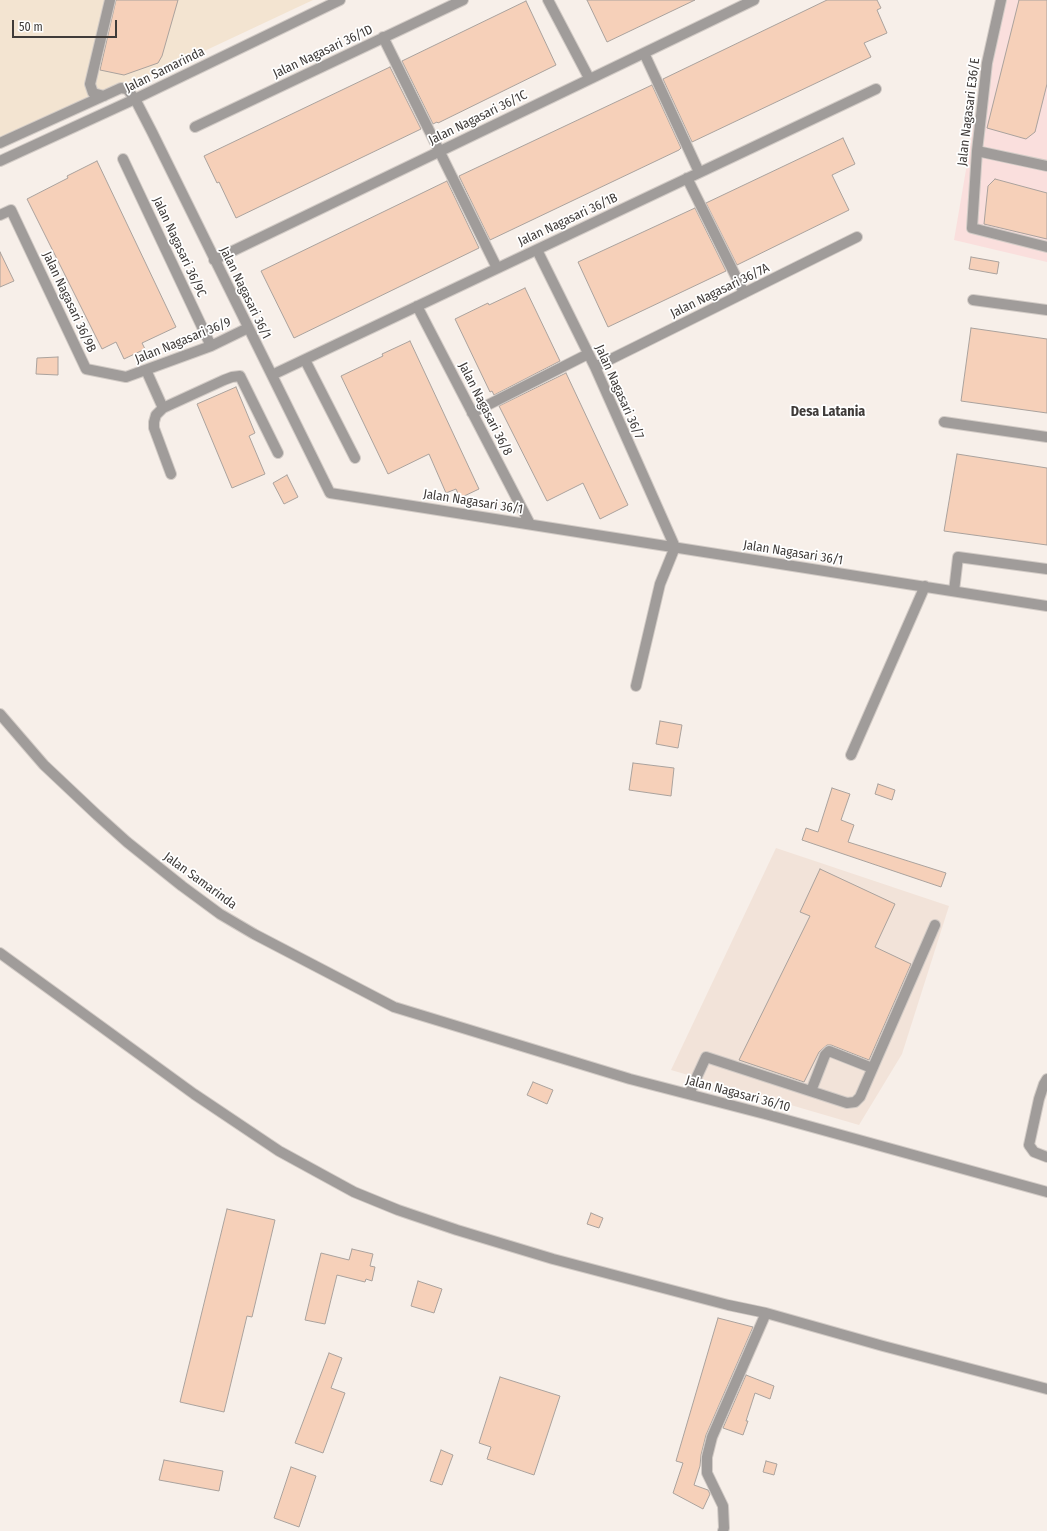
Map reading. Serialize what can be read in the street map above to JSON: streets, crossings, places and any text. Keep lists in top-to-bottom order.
{
  "streets": {
    "street": [
      "Jalan Nagasari 36/1D",
      "Jalan Samarinda",
      "Jalan Nagasari E36/E",
      "Jalan Nagasari 36/1C",
      "Jalan Nagasari 36/1B",
      "Jalan Nagasari 36/9C",
      "Jalan Nagasari 36/7A",
      "Jalan Nagasari 36/1",
      "Jalan Nagasari 36/9B",
      "Jalan Nagasari 36/9",
      "Jalan Nagasari 36/7",
      "Jalan Nagasari 36/8",
      "Jalan Nagasari 36/10"
    ]
  },
  "crossings": [
    ["Jalan Samarinda", "Jalan Nagasari 36/1"],
    ["Jalan Samarinda", "Jalan Nagasari 36/10"],
    ["Jalan Nagasari 36/1C", "Jalan Nagasari 36/1"],
    ["Jalan Nagasari 36/1B", "Jalan Nagasari 36/1"],
    ["Jalan Nagasari 36/1B", "Jalan Nagasari 36/7"],
    ["Jalan Nagasari 36/1B", "Jalan Nagasari 36/8"],
    ["Jalan Nagasari 36/9C", "Jalan Nagasari 36/9"],
    ["Jalan Nagasari 36/7A", "Jalan Nagasari 36/7"],
    ["Jalan Nagasari 36/1", "Jalan Nagasari 36/9"],
    ["Jalan Nagasari 36/1", "Jalan Nagasari 36/7"],
    ["Jalan Nagasari 36/1", "Jalan Nagasari 36/8"],
    ["Jalan Nagasari 36/9B", "Jalan Nagasari 36/9"]
  ],
  "districts": ["Desa Latania"],
  "scale_bar": "50 m"
}
